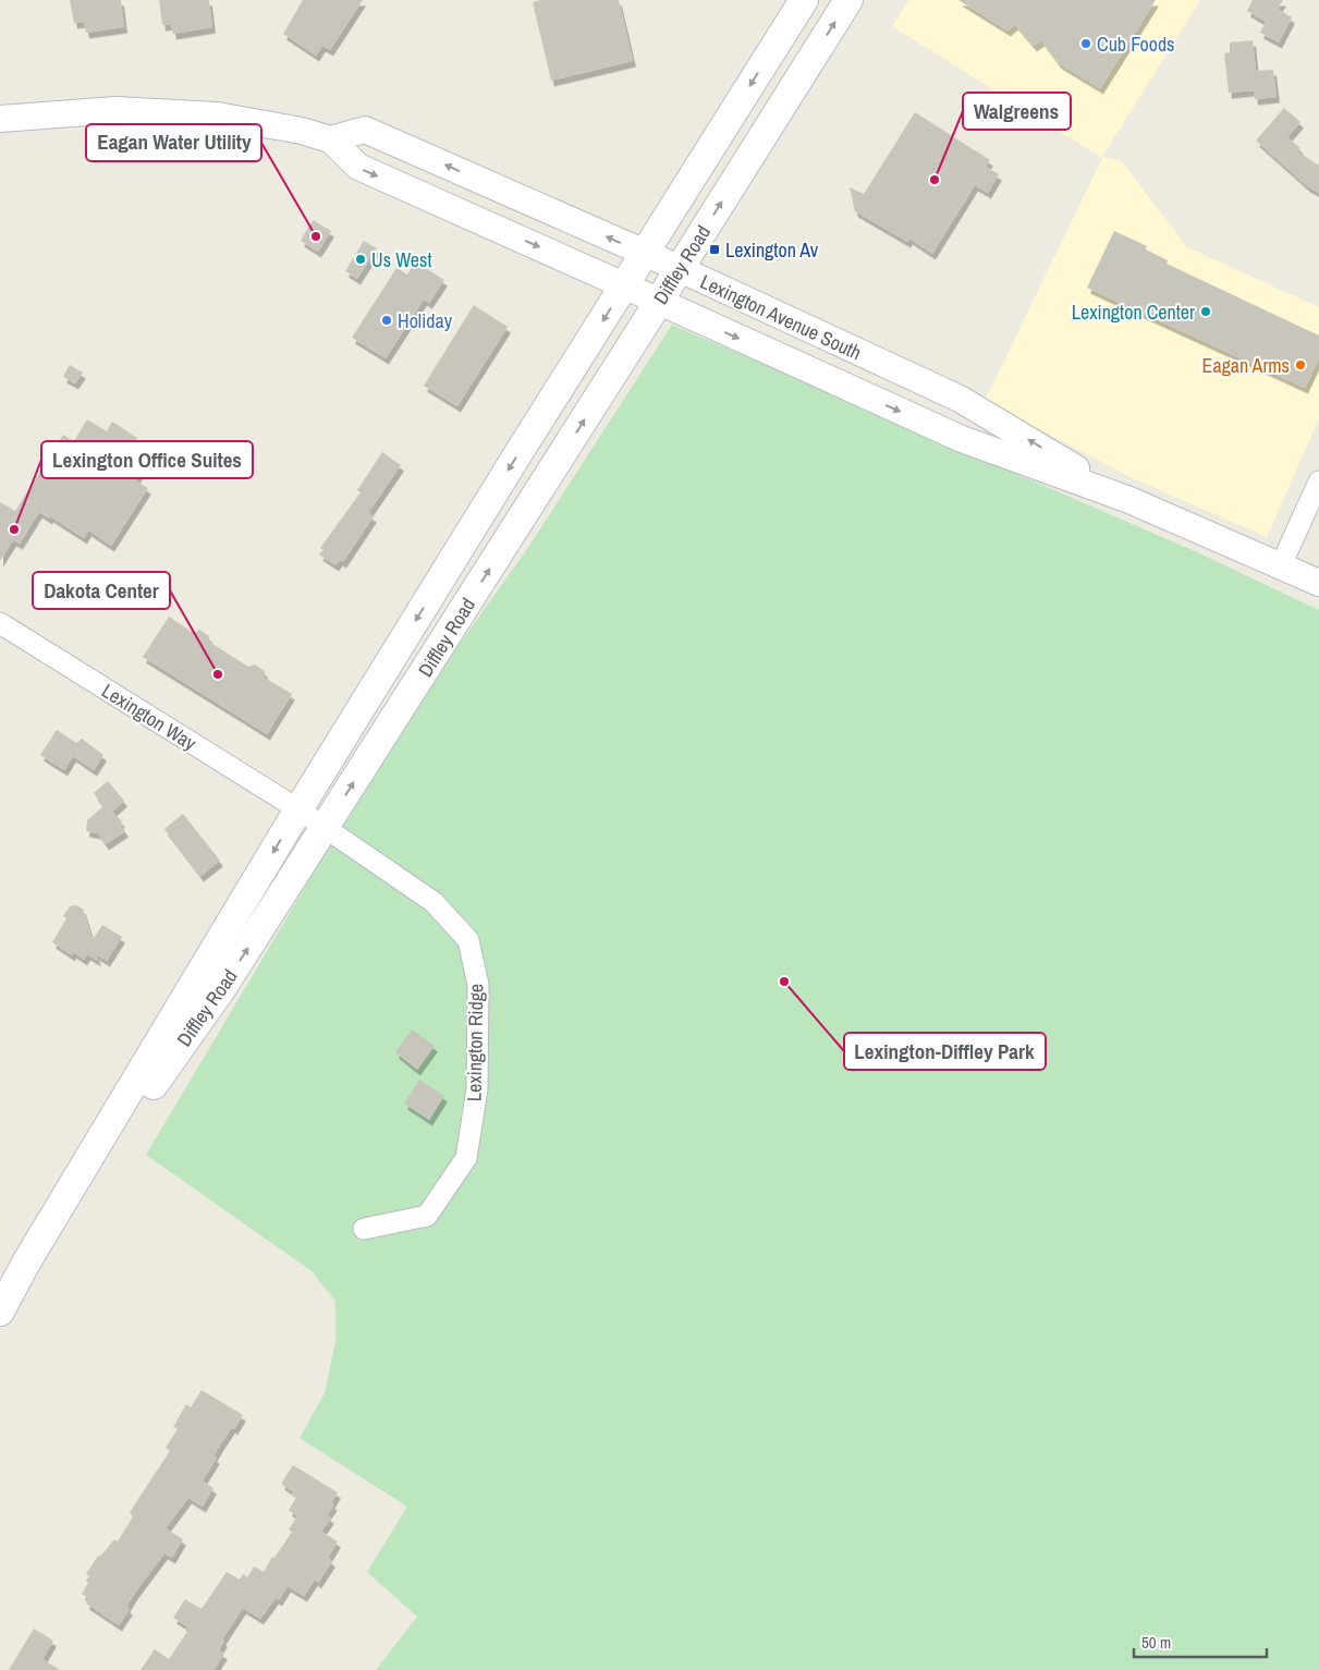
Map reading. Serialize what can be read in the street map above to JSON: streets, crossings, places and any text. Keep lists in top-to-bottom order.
{
  "streets": {
    "main road": ["Diffley Road"],
    "street": ["Lexington Avenue South", "Lexington Way", "Lexington Ridge"]
  },
  "crossings": [
    ["Diffley Road", "Lexington Avenue South"],
    ["Diffley Road", "Lexington Way"],
    ["Diffley Road", "Lexington Ridge"],
    ["Lexington Way", "Lexington Ridge"]
  ],
  "places": {
    "other": [
      "Cub Foods",
      "Walgreens",
      "Eagan Water Utility",
      "Us West",
      "Lexington Center",
      "Holiday",
      "Eagan Arms",
      "Lexington Office Suites",
      "Dakota Center",
      "Lexington-Diffley Park"
    ],
    "transit": ["Lexington Av"]
  },
  "scale_bar": "50 m"
}
